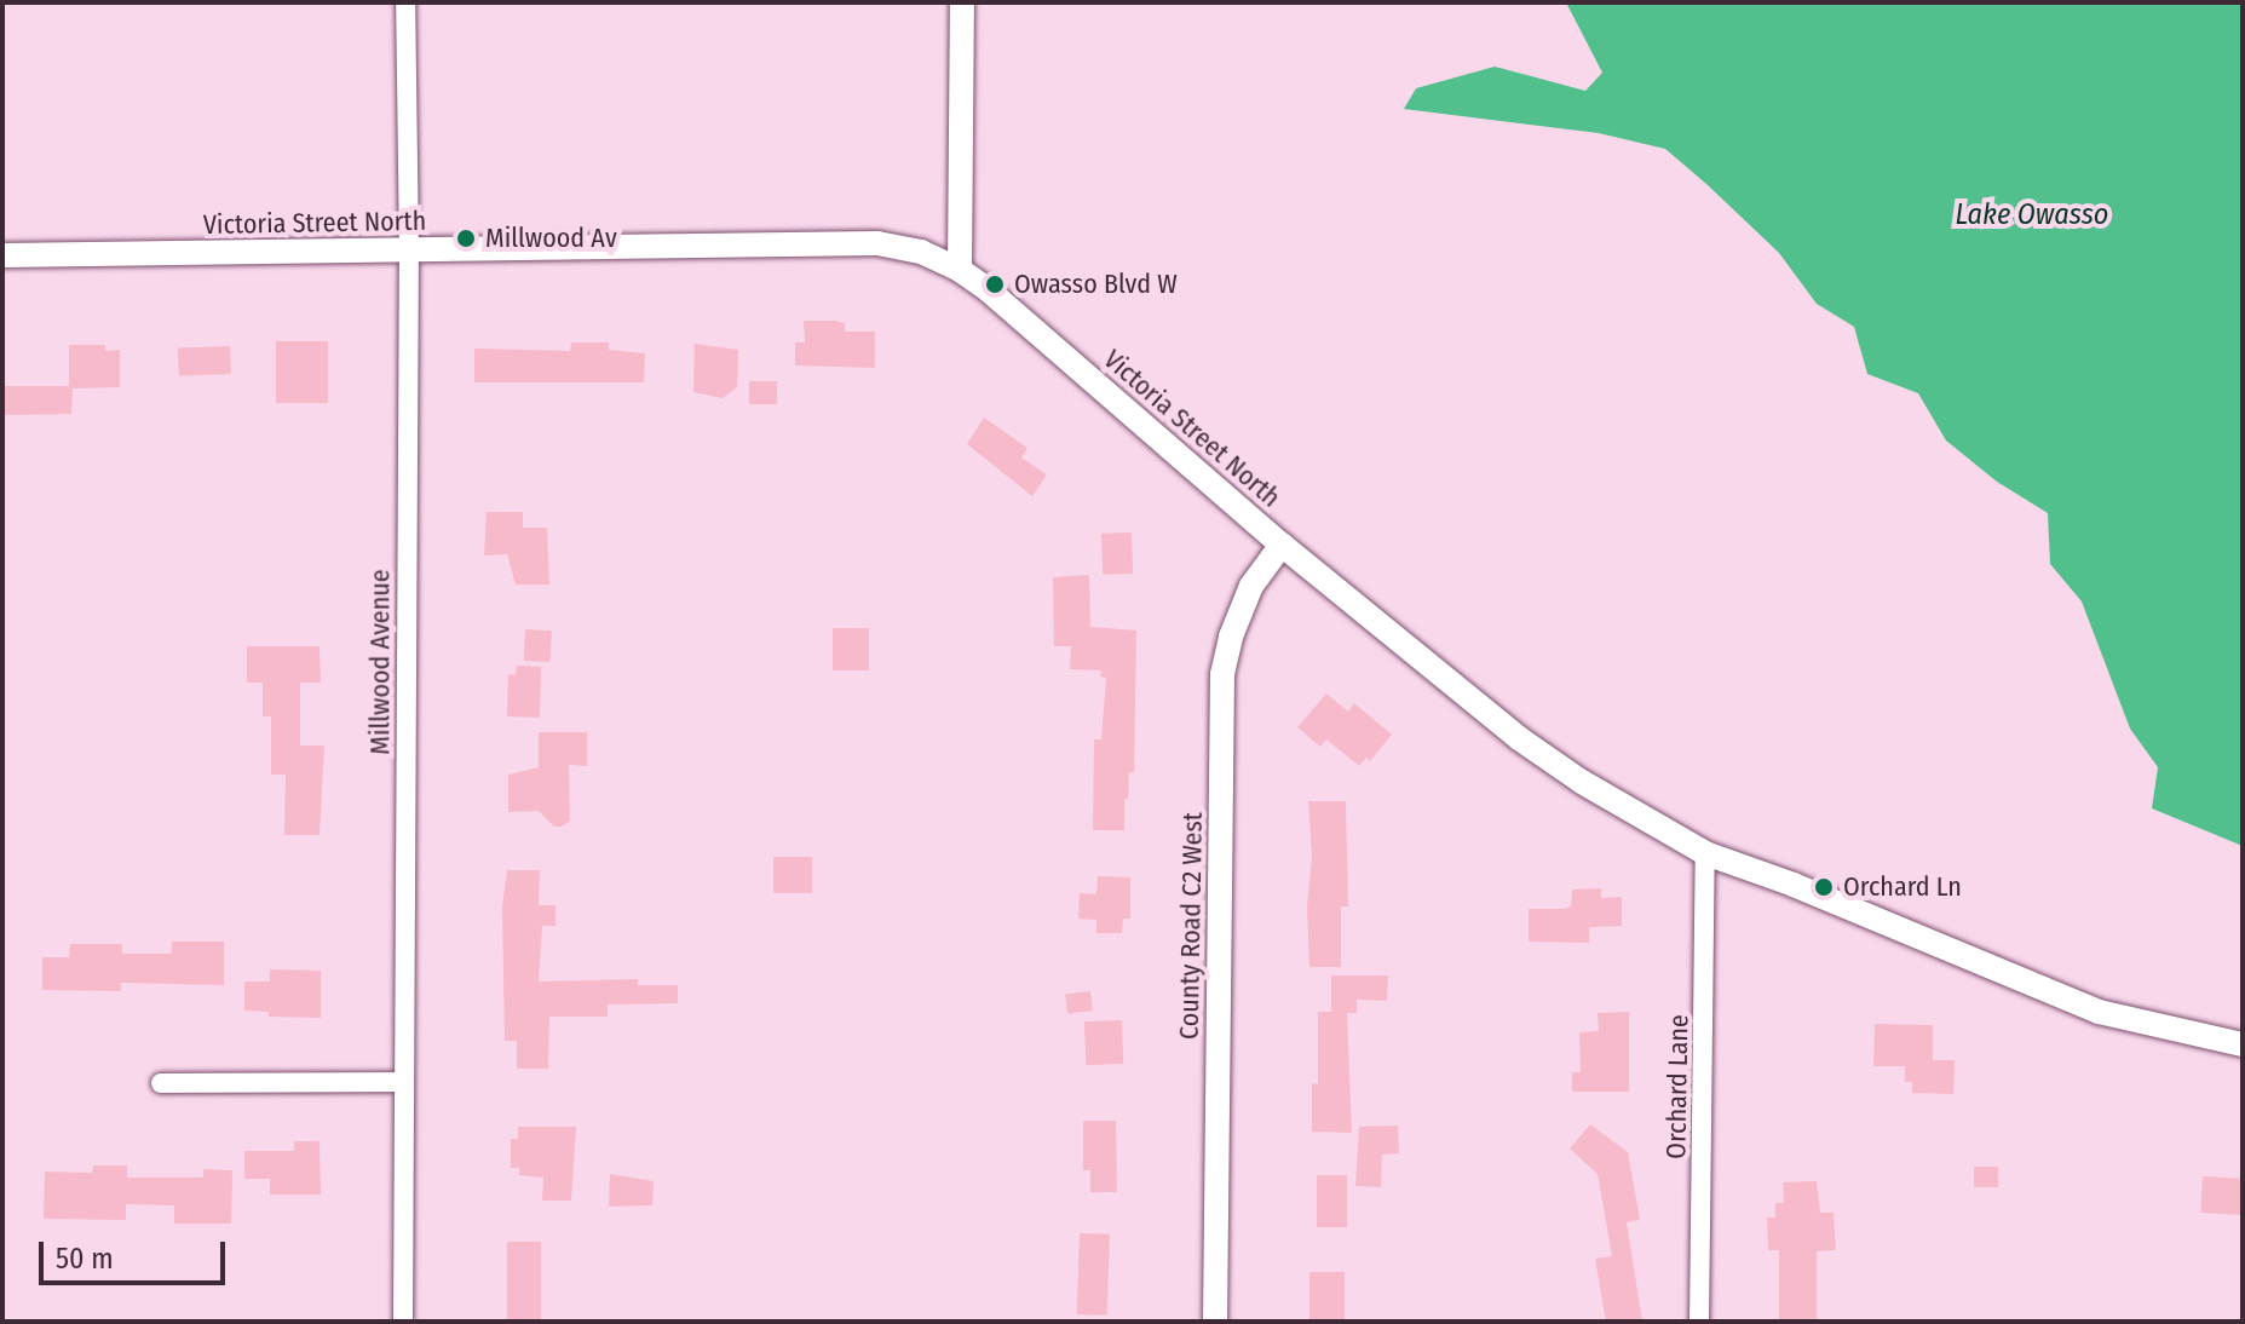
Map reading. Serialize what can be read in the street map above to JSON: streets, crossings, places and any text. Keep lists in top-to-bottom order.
{
  "streets": {
    "street": [
      "Victoria Street North",
      "Millwood Avenue",
      "County Road C2 West",
      "Orchard Lane"
    ]
  },
  "crossings": [
    ["Victoria Street North", "Millwood Avenue"],
    ["Victoria Street North", "County Road C2 West"],
    ["Victoria Street North", "Orchard Lane"]
  ],
  "water": ["Lake Owasso"],
  "places": ["Millwood Av", "Owasso Blvd W", "Orchard Ln"],
  "scale_bar": "50 m"
}
